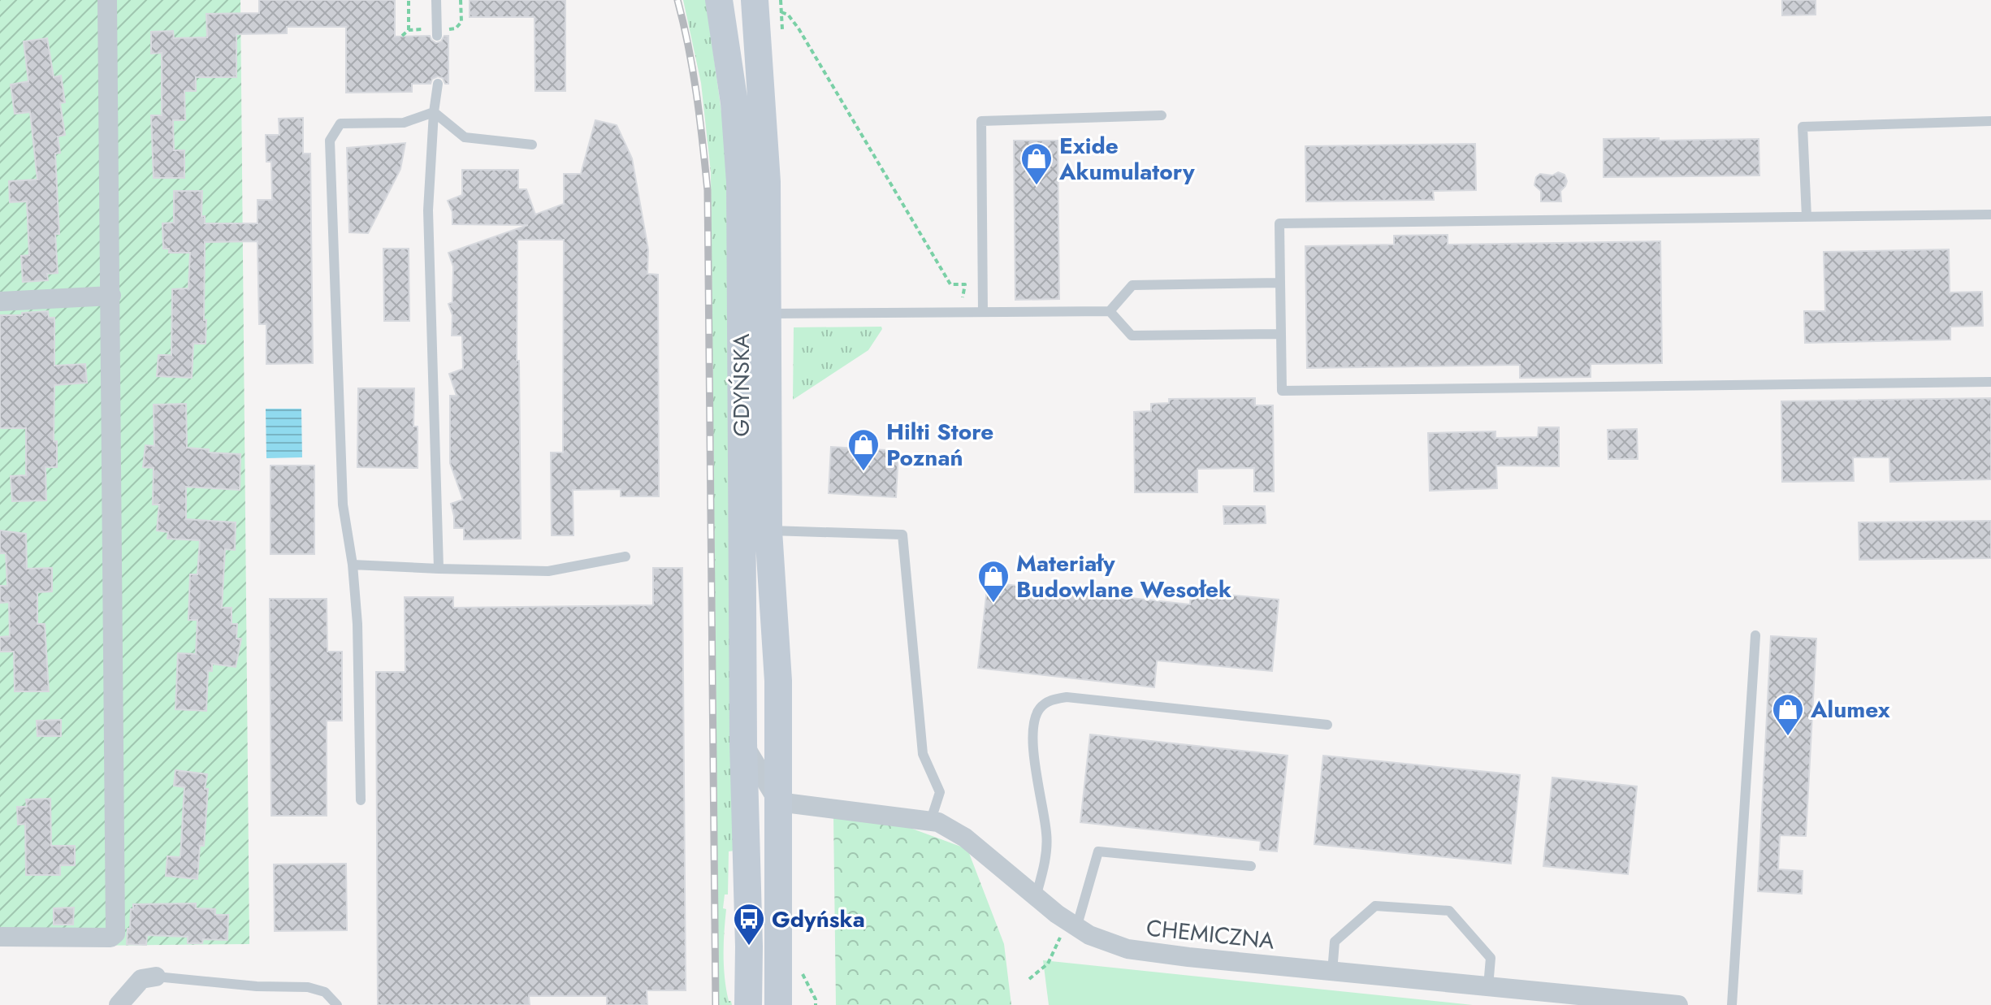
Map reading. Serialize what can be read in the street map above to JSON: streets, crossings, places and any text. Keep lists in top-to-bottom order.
{
  "streets": {
    "main road": ["GDYŃSKA"],
    "street": ["CHEMICZNA"]
  },
  "crossings": [
    ["GDYŃSKA", "CHEMICZNA"]
  ],
  "places": {
    "shop": [
      "Exide Akumulatory",
      "Hilti Store Poznań",
      "Materiały Budowlane Wesołek",
      "Alumex"
    ],
    "bus stop": ["Gdyńska"]
  }
}
